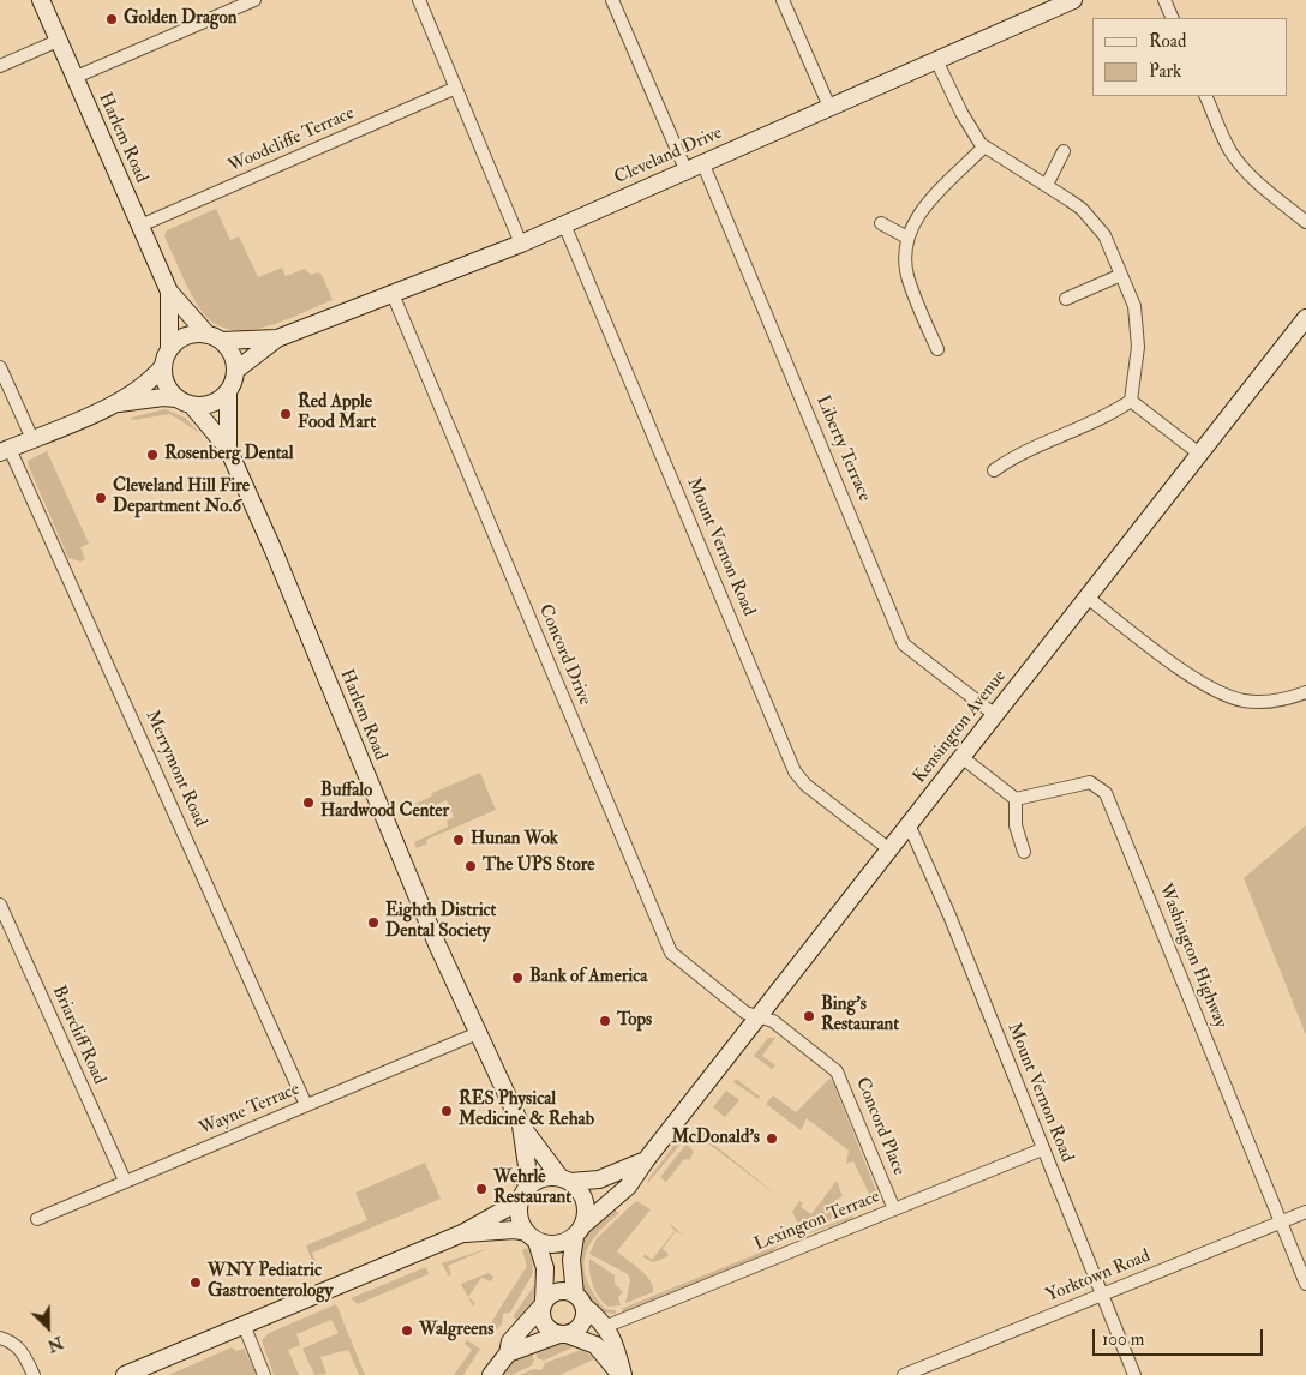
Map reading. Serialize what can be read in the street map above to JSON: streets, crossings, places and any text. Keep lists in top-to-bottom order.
{
  "streets": {
    "street": [
      "Harlem Road",
      "Woodcliffe Terrace",
      "Cleveland Drive",
      "Liberty Terrace",
      "Mount Vernon Road",
      "Concord Drive",
      "Kensington Avenue",
      "Merrymont Road",
      "Washington Highway",
      "Briarcliff Road",
      "Wayne Terrace",
      "Concord Place",
      "Lexington Terrace",
      "Yorktown Road"
    ]
  },
  "crossings": [
    ["Harlem Road", "Woodcliffe Terrace"],
    ["Harlem Road", "Cleveland Drive"],
    ["Harlem Road", "Kensington Avenue"],
    ["Harlem Road", "Wayne Terrace"],
    ["Cleveland Drive", "Liberty Terrace"],
    ["Cleveland Drive", "Mount Vernon Road"],
    ["Cleveland Drive", "Concord Drive"],
    ["Liberty Terrace", "Kensington Avenue"],
    ["Mount Vernon Road", "Kensington Avenue"],
    ["Mount Vernon Road", "Lexington Terrace"],
    ["Mount Vernon Road", "Yorktown Road"],
    ["Concord Drive", "Concord Place"],
    ["Kensington Avenue", "Concord Place"],
    ["Merrymont Road", "Wayne Terrace"],
    ["Washington Highway", "Yorktown Road"],
    ["Briarcliff Road", "Wayne Terrace"],
    ["Concord Place", "Lexington Terrace"]
  ],
  "places": [
    "Golden Dragon",
    "Red Apple Food Mart",
    "Rosenberg Dental",
    "Cleveland Hill Fire Department No.6",
    "Buffalo Hardwood Center",
    "Hunan Wok",
    "The UPS Store",
    "Eighth District Dental Society",
    "Bank of America",
    "Bing's Restaurant",
    "Tops",
    "RES Physical Medicine & Rehab",
    "McDonald's",
    "Wehrle Restaurant",
    "WNY Pediatric Gastroenterology",
    "Walgreens"
  ],
  "legend": ["Road", "Park"],
  "scale_bar": "100 m",
  "north": "bottom right"
}
